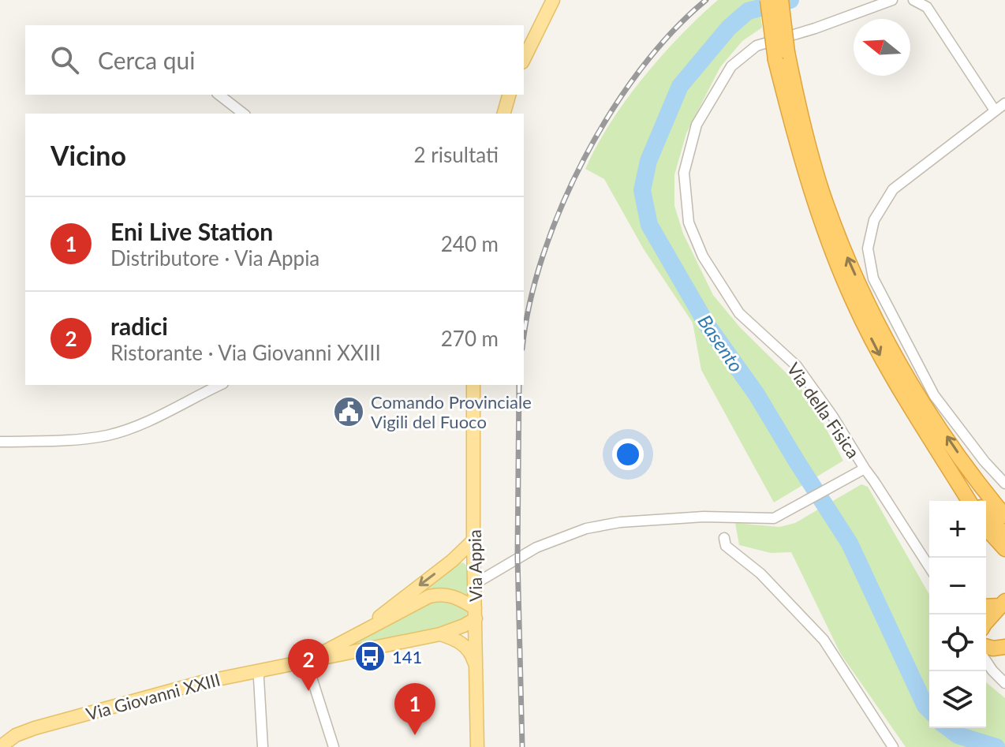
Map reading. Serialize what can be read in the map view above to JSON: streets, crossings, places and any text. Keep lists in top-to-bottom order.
{
  "streets": {
    "main road": ["Via Appia", "Via Giovanni XXIII"],
    "street": ["Via della Fisica"]
  },
  "water": ["Basento"],
  "places": {
    "public building": ["Comando Provinciale Vigili del Fuoco"],
    "bus stop": ["141"]
  },
  "north": "left",
  "page": {
    "search": "Cerca qui",
    "heading": ["Vicino", "2 risultati"],
    "list": [
      {
        "mark": "1",
        "name": "Eni Live Station",
        "note": "Distributore · Via Appia",
        "value": "240 m"
      },
      {
        "mark": "2",
        "name": "radici",
        "note": "Ristorante · Via Giovanni XXIII",
        "value": "270 m"
      }
    ],
    "map_buttons": ["+", "−"],
    "pins": ["2", "1"]
  }
}
